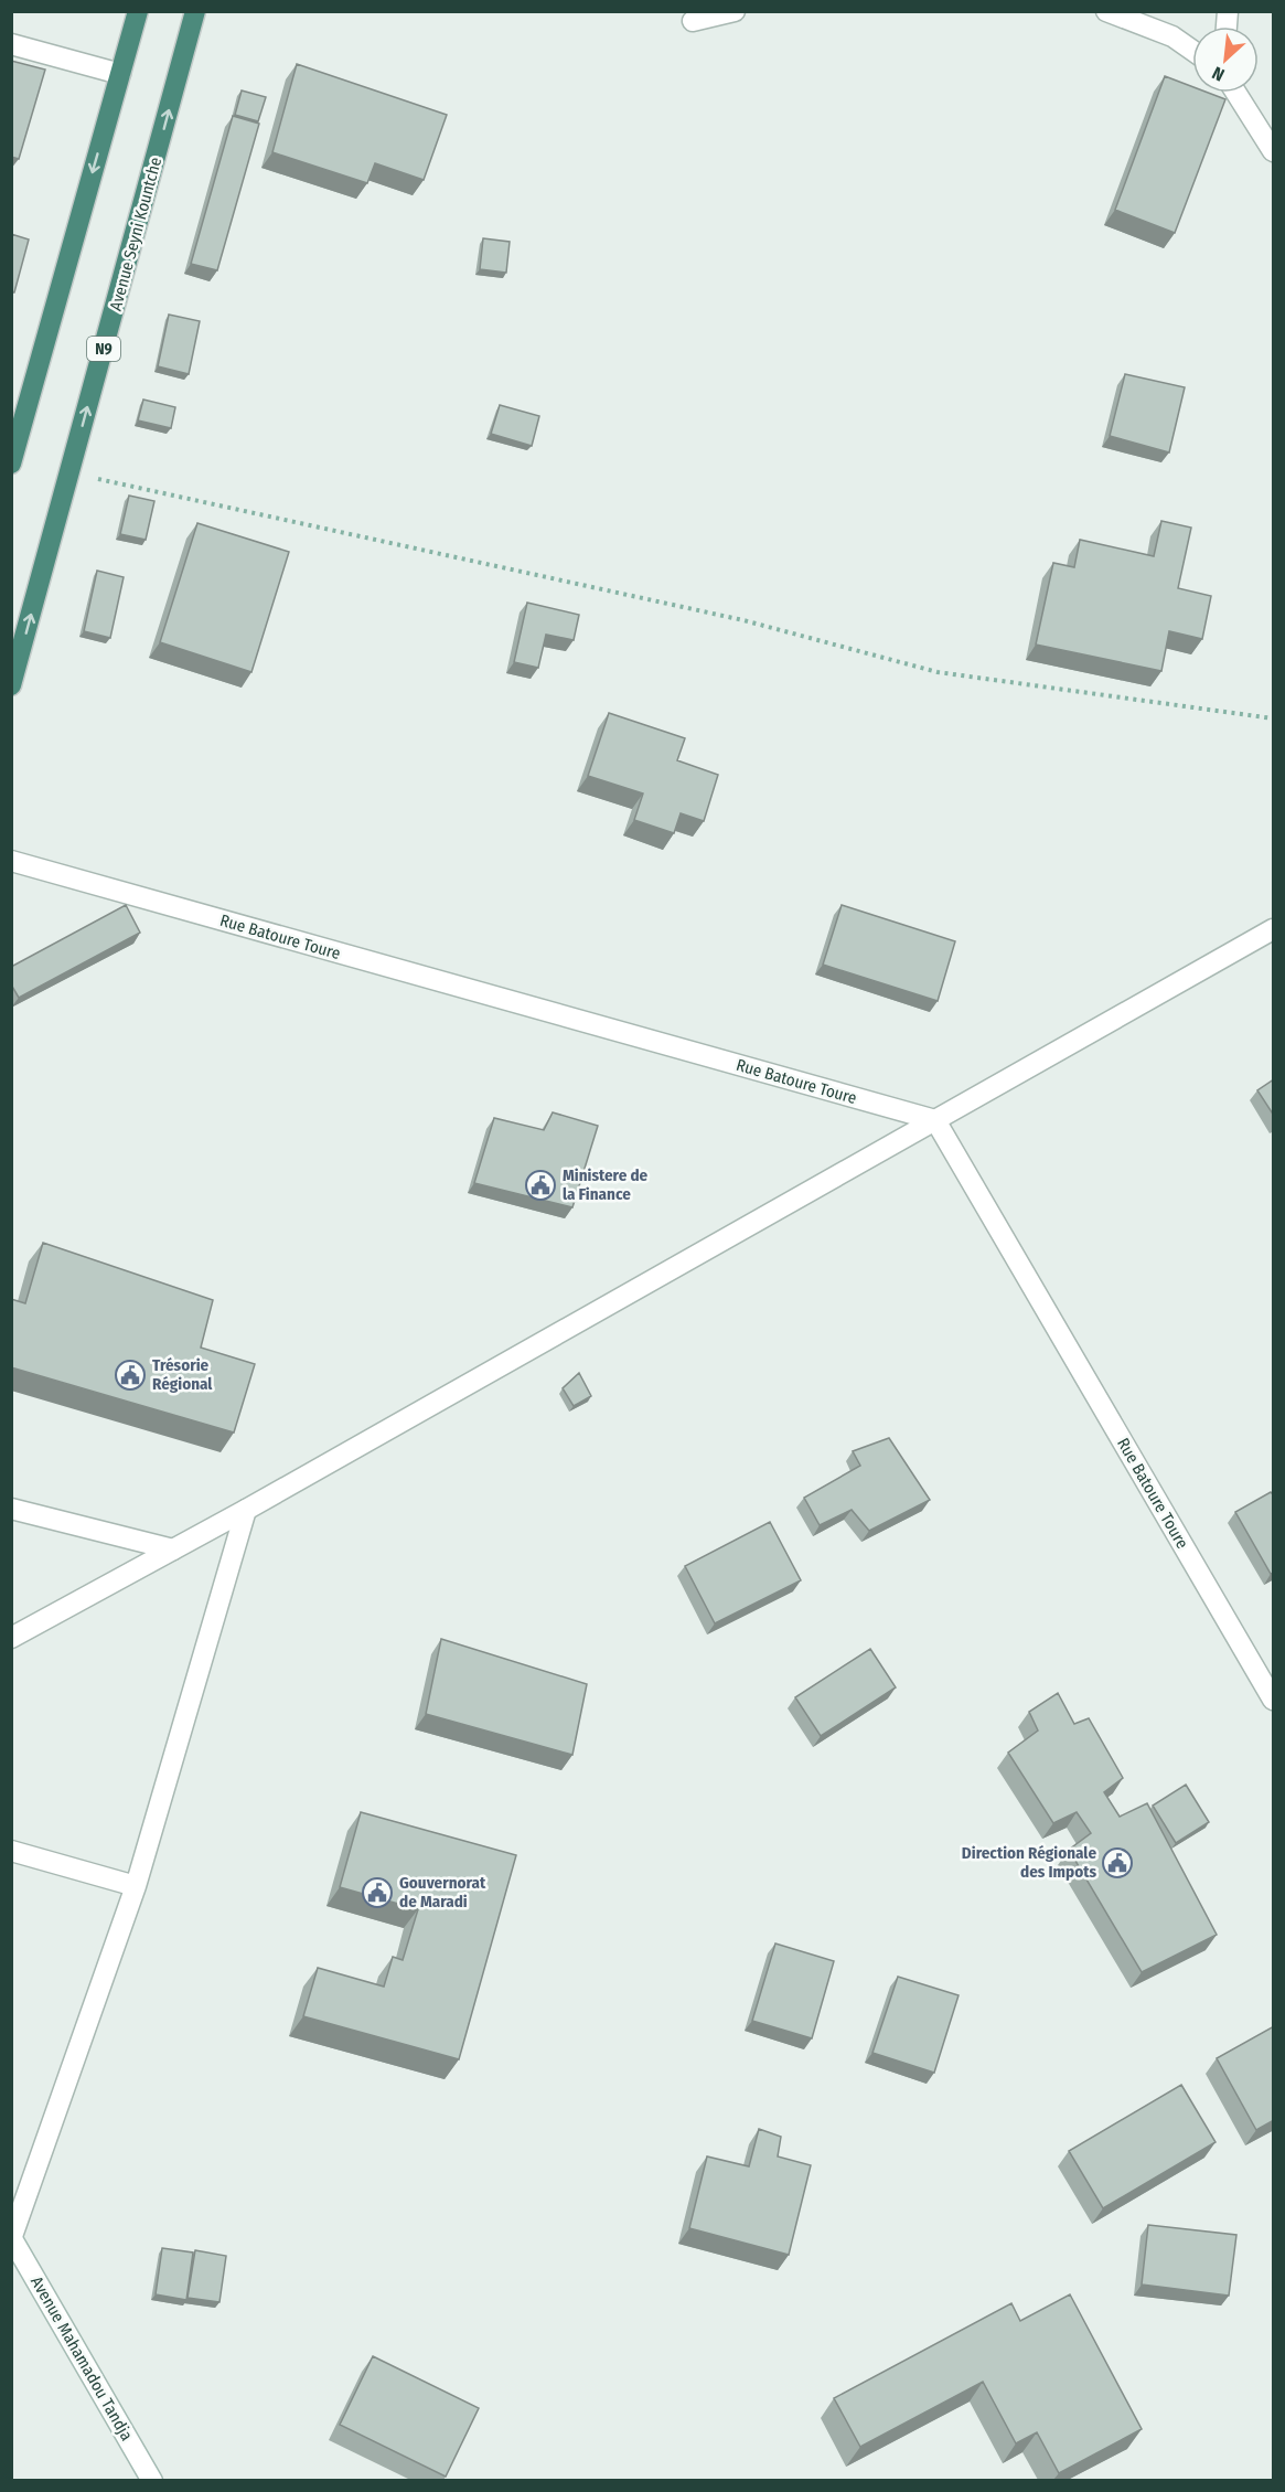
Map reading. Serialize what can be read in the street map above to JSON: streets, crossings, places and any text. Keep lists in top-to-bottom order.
{
  "streets": {
    "highway": ["Avenue Seyni Kountche", "N9"],
    "street": ["Rue Batoure Toure", "Avenue Mahamadou Tandja"]
  },
  "places": {
    "public building": [
      "Ministere de la Finance",
      "Trésorie Régional",
      "Direction Régionale des Impots",
      "Gouvernorat de Maradi"
    ]
  },
  "north": "bottom left"
}
